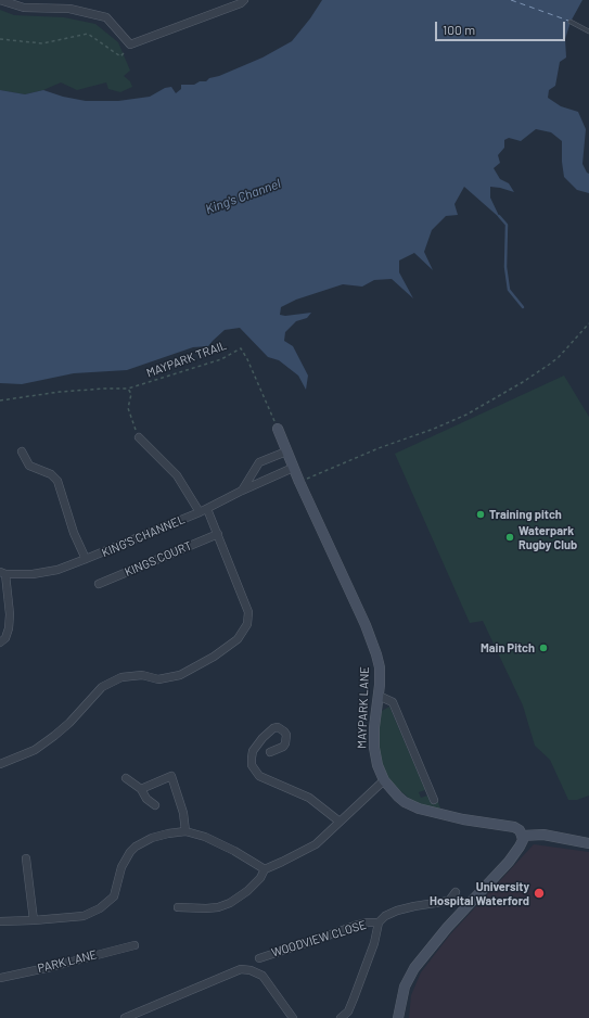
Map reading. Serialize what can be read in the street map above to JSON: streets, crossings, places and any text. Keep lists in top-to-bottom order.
{
  "streets": {
    "street": [
      "KING'S CHANNEL",
      "KINGS COURT",
      "MAYPARK LANE",
      "WOODVIEW CLOSE",
      "PARK LANE"
    ],
    "path": ["MAYPARK TRAIL"]
  },
  "crossings": [
    ["MAYPARK TRAIL", "MAYPARK LANE"],
    ["KING'S CHANNEL", "MAYPARK LANE"]
  ],
  "water": ["King's Channel"],
  "places": [
    "Training pitch",
    "Waterpark Rugby Club",
    "Main Pitch",
    "University Hospital Waterford"
  ],
  "scale_bar": "100 m"
}
